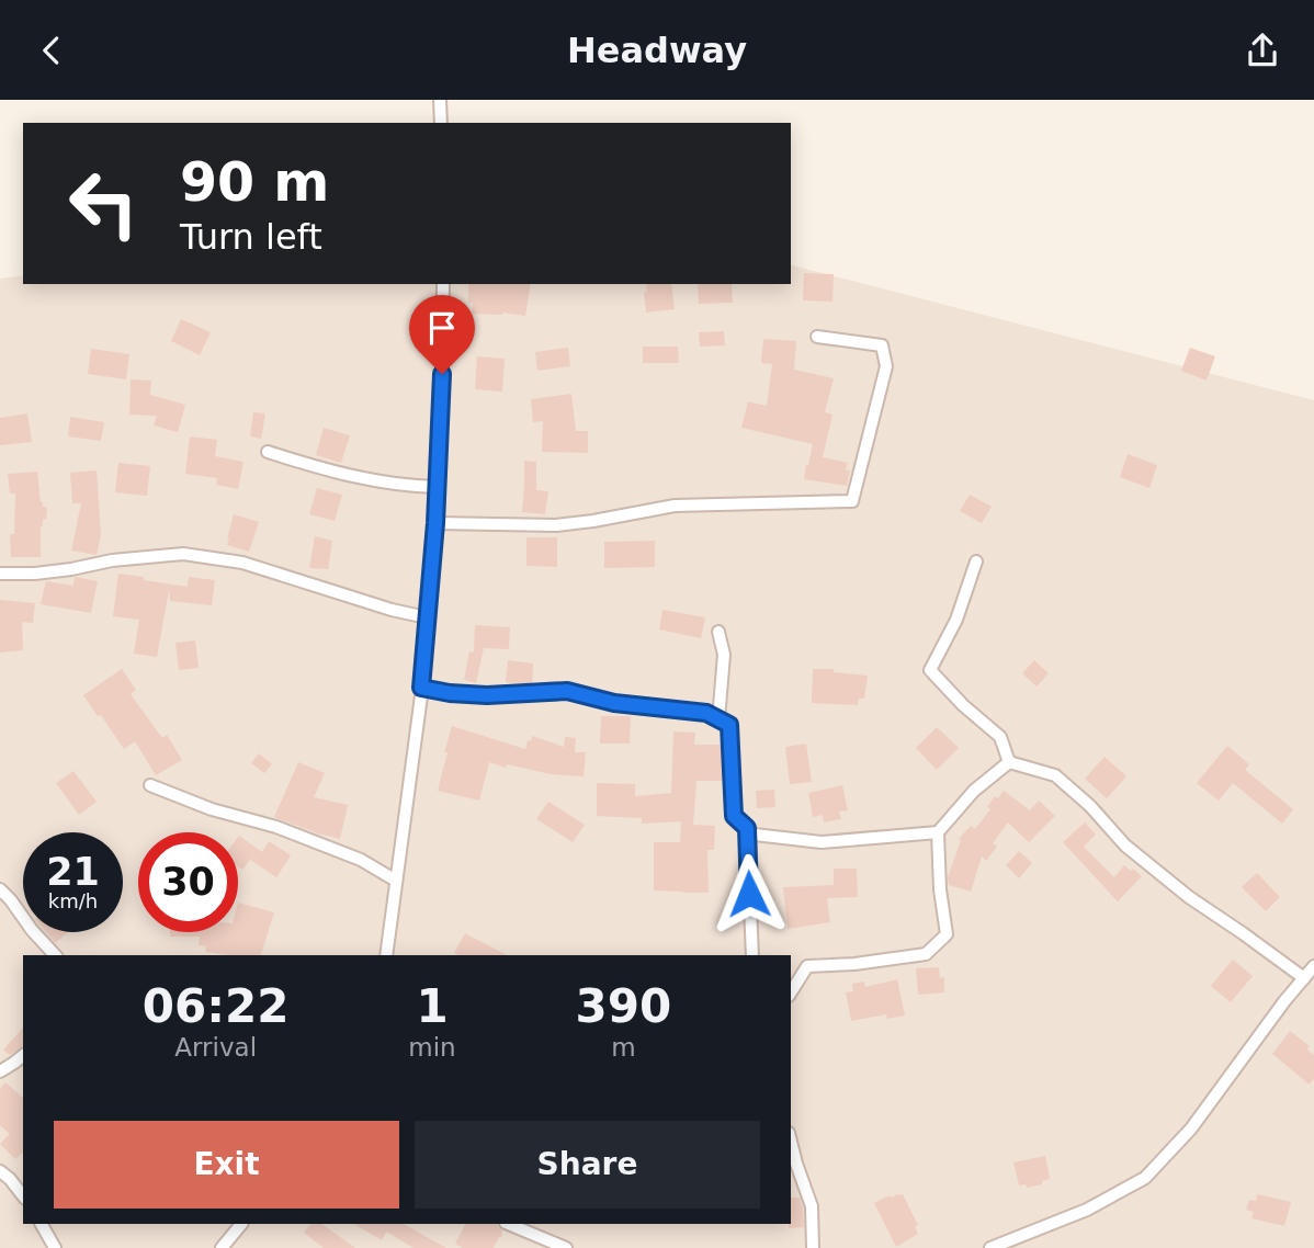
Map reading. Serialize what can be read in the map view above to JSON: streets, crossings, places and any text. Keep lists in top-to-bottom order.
{
  "page": {
    "header": "Headway",
    "turn": ["90 m", "Turn left"],
    "speed": "21 km/h",
    "limit": "30",
    "eta": [
      "06:22",
      "Arrival",
      "1",
      "min",
      "390",
      "m"
    ],
    "buttons": ["Exit", "Share"]
  }
}
